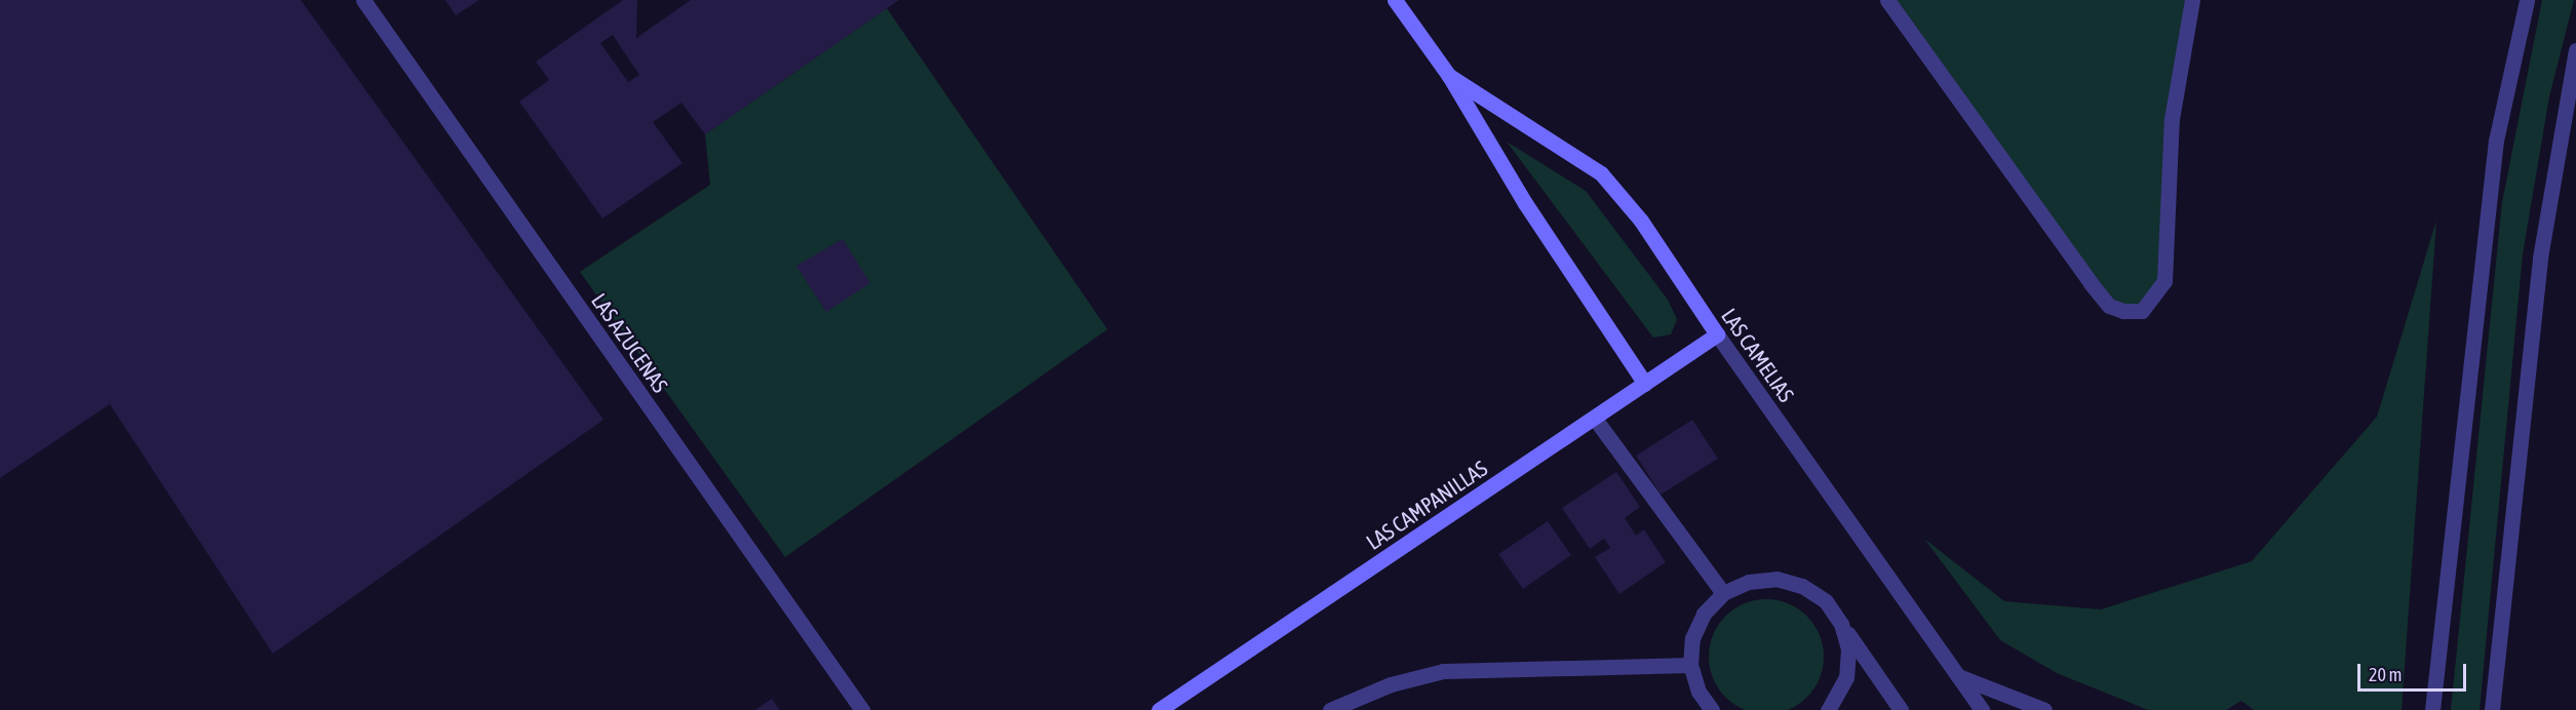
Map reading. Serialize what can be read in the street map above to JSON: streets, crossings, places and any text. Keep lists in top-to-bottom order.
{
  "streets": {
    "street": ["LAS AZUCENAS", "LAS CAMELIAS", "LAS CAMPANILLAS"]
  },
  "crossings": [
    ["LAS CAMELIAS", "LAS CAMPANILLAS"]
  ],
  "scale_bar": "20 m"
}
